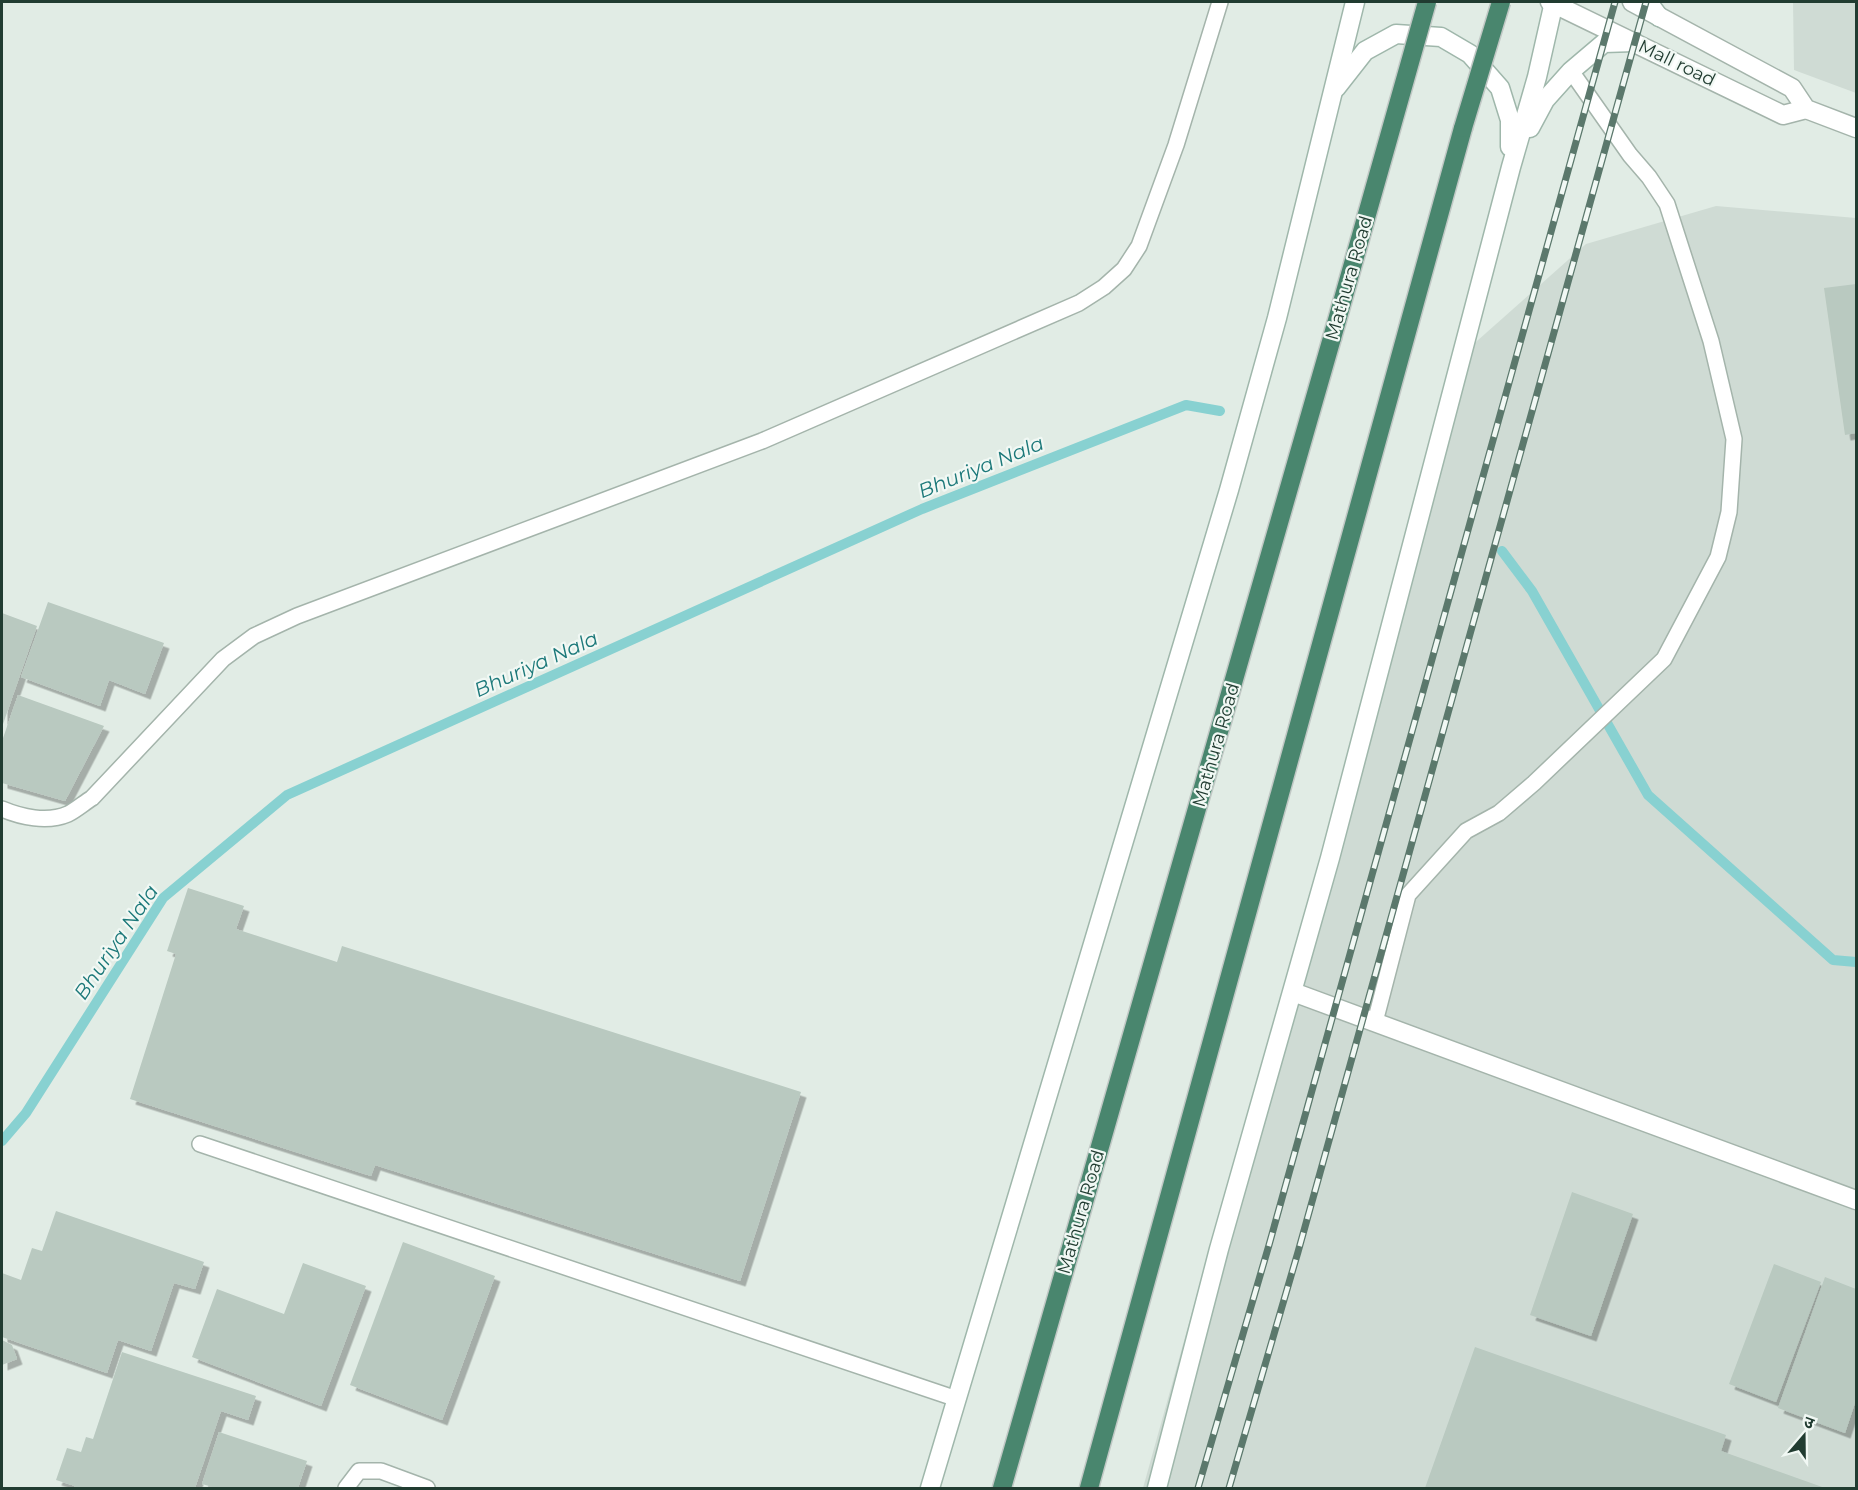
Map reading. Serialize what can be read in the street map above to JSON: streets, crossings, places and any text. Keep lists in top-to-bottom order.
{
  "streets": {
    "highway": ["Mathura Road"],
    "main road": ["Mall road"]
  },
  "water": ["Bhuriya Nala"],
  "north": "top"
}
